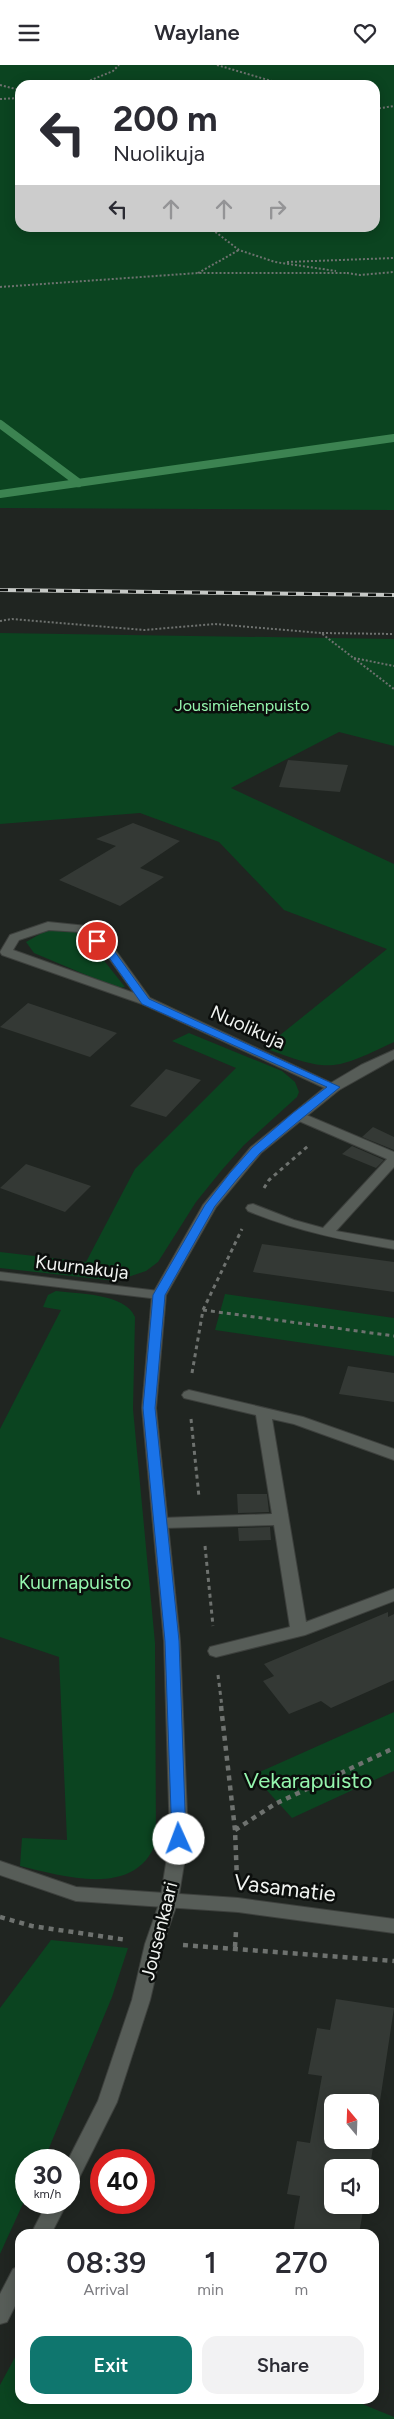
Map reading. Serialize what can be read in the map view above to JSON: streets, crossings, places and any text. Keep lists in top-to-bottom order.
{
  "streets": {
    "street": [
      "Nuolikuja",
      "Kuurnakuja",
      "Vasamatie",
      "Jousenkaari"
    ]
  },
  "crossings": [
    ["Nuolikuja", "Jousenkaari"],
    ["Kuurnakuja", "Jousenkaari"],
    ["Vasamatie", "Jousenkaari"]
  ],
  "parks": ["Jousimiehenpuisto", "Kuurnapuisto", "Vekarapuisto"],
  "north": "top",
  "page": {
    "header": "Waylane",
    "turn": ["200 m", "Nuolikuja"],
    "speed": "30 km/h",
    "limit": "40",
    "eta": [
      "08:39",
      "Arrival",
      "1",
      "min",
      "270",
      "m"
    ],
    "buttons": ["Exit", "Share"]
  }
}
